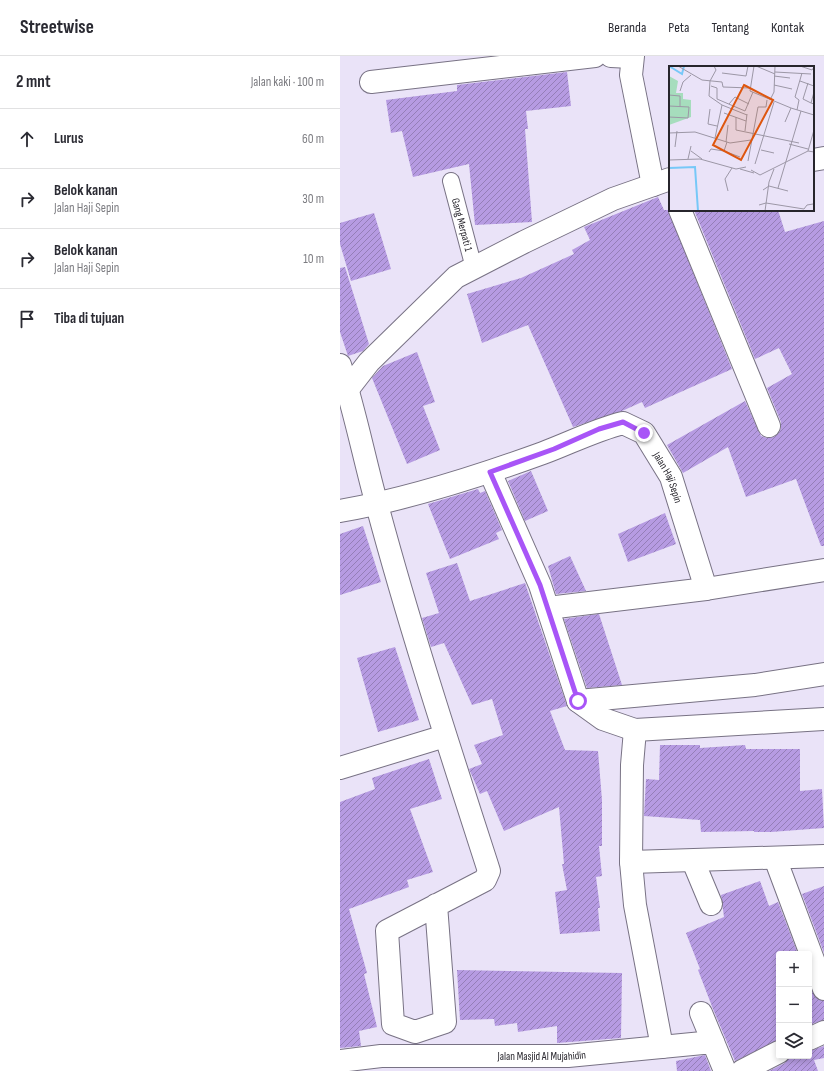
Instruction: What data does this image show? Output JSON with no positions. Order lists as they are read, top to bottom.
{
  "streets": {
    "street": ["Jalan Haji Sepin", "Jalan Masjid Al Mujahidin"],
    "lane": ["Gang Merpati 1"]
  },
  "page": {
    "header": "Streetwise",
    "nav": [
      "Beranda",
      "Peta",
      "Tentang",
      "Kontak"
    ],
    "heading": ["2 mnt", "Jalan kaki · 100 m"],
    "list": [
      ["Lurus", "60 m"],
      ["Belok kanan", "Jalan Haji Sepin", "30 m"],
      ["Belok kanan", "Jalan Haji Sepin", "10 m"],
      "Tiba di tujuan"
    ],
    "map_buttons": ["+", "−"]
  }
}
